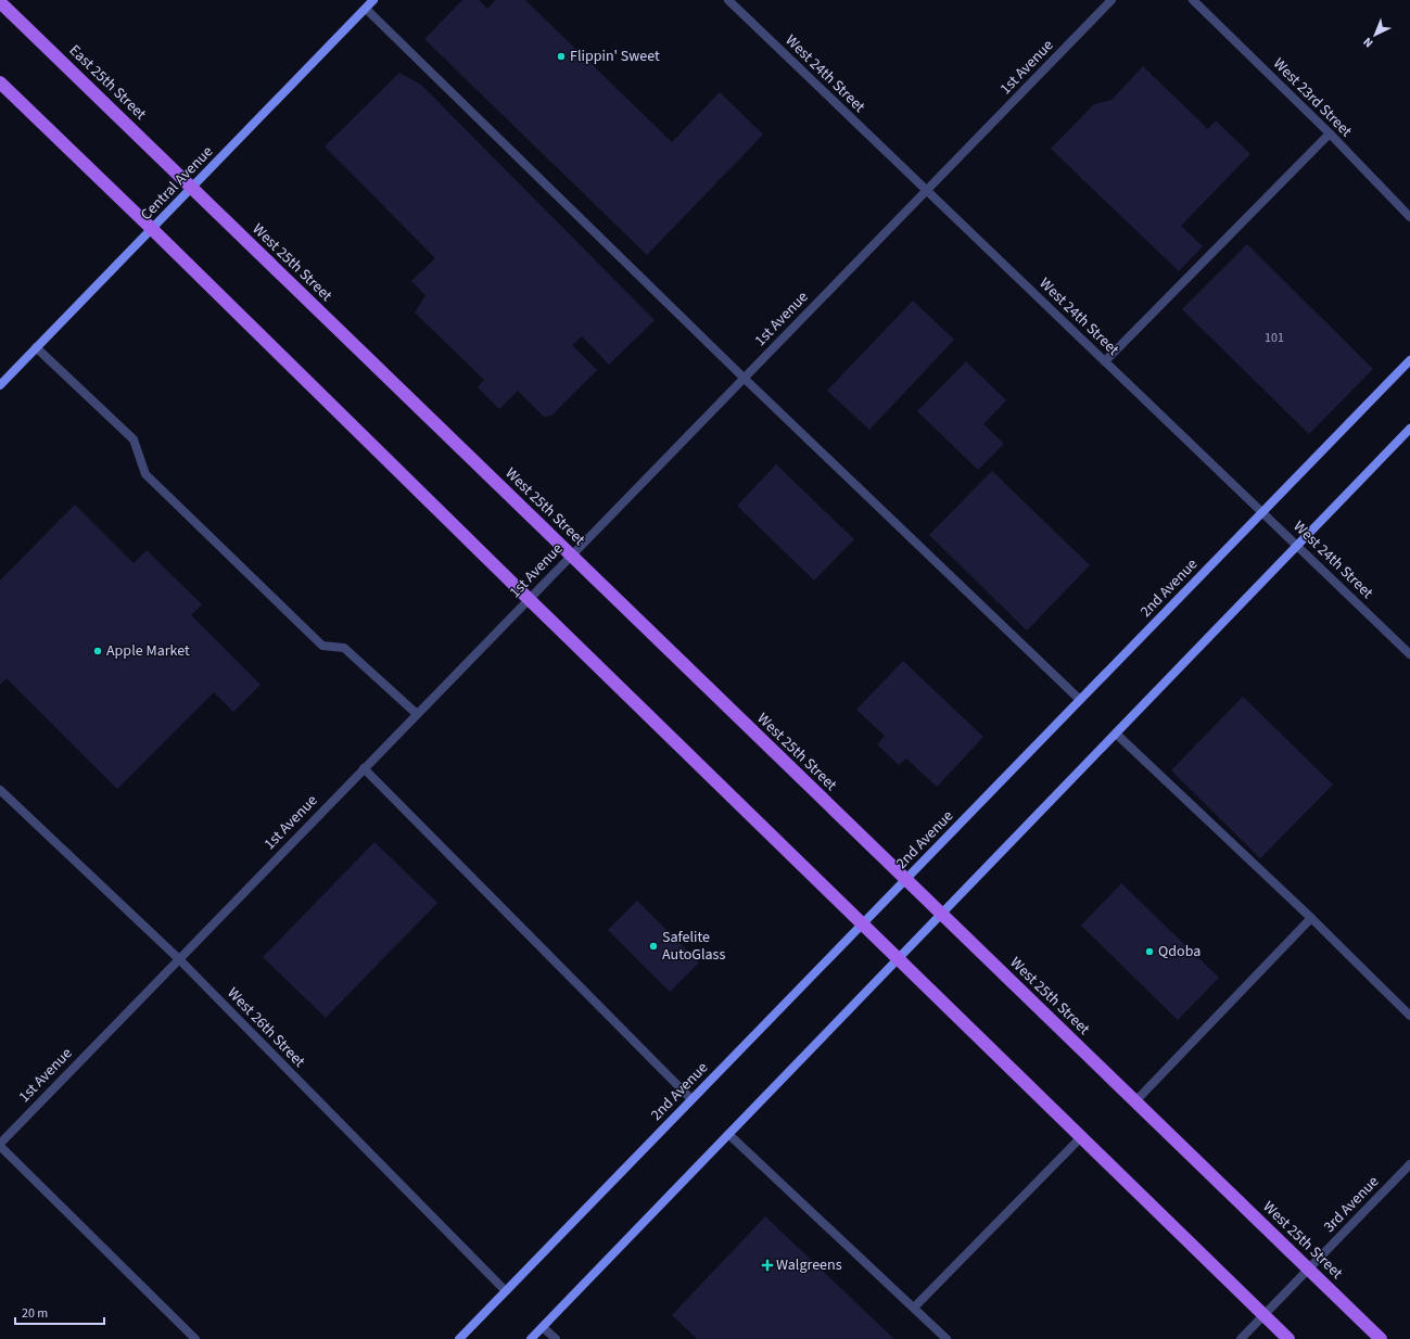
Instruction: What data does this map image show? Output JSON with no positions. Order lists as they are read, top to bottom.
{
  "streets": {
    "main road": [
      "East 25th Street",
      "Central Avenue",
      "West 25th Street",
      "2nd Avenue"
    ],
    "street": [
      "1st Avenue",
      "West 24th Street",
      "West 23rd Street",
      "West 26th Street",
      "3rd Avenue"
    ]
  },
  "crossings": [
    ["1st Avenue", "West 24th Street"],
    ["1st Avenue", "West 25th Street"],
    ["1st Avenue", "West 26th Street"],
    ["West 24th Street", "2nd Avenue"],
    ["East 25th Street", "Central Avenue"],
    ["East 25th Street", "West 25th Street"],
    ["Central Avenue", "West 25th Street"],
    ["West 25th Street", "2nd Avenue"],
    ["West 25th Street", "3rd Avenue"],
    ["2nd Avenue", "West 26th Street"]
  ],
  "places": {
    "other": [
      "Flippin' Sweet",
      "Apple Market",
      "Safelite AutoGlass",
      "Qdoba"
    ],
    "health": ["Walgreens"]
  },
  "house_numbers": ["101"],
  "scale_bar": "20 m",
  "north": "bottom left"
}
